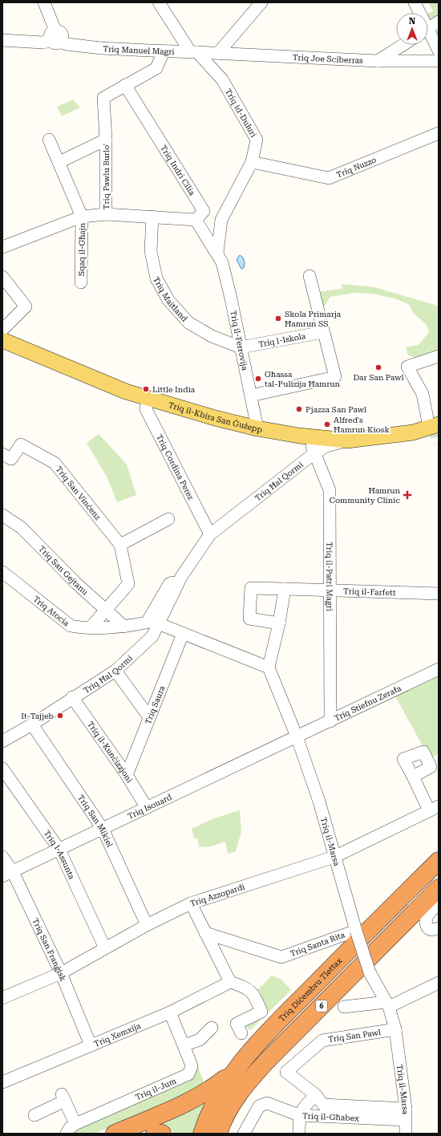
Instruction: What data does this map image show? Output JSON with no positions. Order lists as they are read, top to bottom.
{
  "streets": {
    "highway": ["Triq Diċembru Tlettax", "6"],
    "main road": ["Triq il-Kbira San Ġużepp"],
    "street": [
      "Triq Manuel Magri",
      "Triq Joe Sciberras",
      "Triq id-Duluri",
      "Triq Nuzzo",
      "Triq Indrì Cilia",
      "Triq Pawlu Burlo'",
      "Sqaq il-Għajn",
      "Triq Maitland",
      "Triq l-Iskola",
      "Triq il-Ferrovija",
      "Triq Cordina Perez",
      "Triq Ħal Qormi",
      "Triq San Vinċenz",
      "Triq San Gejtanu",
      "Triq il-Patri Magri",
      "Triq il-Farfett",
      "Triq Atocia",
      "Triq Stiefnu Zerafa",
      "Triq Saura",
      "Triq il-Kunċizzjoni",
      "Triq Isouard",
      "Triq San Mikiel",
      "Triq il-Marsa",
      "Triq l-Assunta",
      "Triq Azzopardi",
      "Triq Santa Rita",
      "Triq San Franġisk",
      "Triq Xemxija",
      "Triq San Pawl",
      "Triq il-Jum",
      "Triq il-Għabex"
    ]
  },
  "crossings": [
    ["Triq Manuel Magri", "Triq Joe Sciberras"],
    ["Triq Manuel Magri", "Triq id-Duluri"],
    ["Triq id-Duluri", "Triq Nuzzo"],
    ["Triq id-Duluri", "Triq Indrì Cilia"],
    ["Triq id-Duluri", "Triq il-Ferrovija"],
    ["Triq Indrì Cilia", "Triq Pawlu Burlo'"],
    ["Triq Indrì Cilia", "Triq il-Ferrovija"],
    ["Triq Maitland", "Triq l-Iskola"],
    ["Triq Maitland", "Triq il-Ferrovija"],
    ["Triq l-Iskola", "Triq il-Ferrovija"],
    ["Triq il-Ferrovija", "Triq il-Kbira San Ġużepp"],
    ["Triq il-Kbira San Ġużepp", "Triq Cordina Perez"],
    ["Triq il-Kbira San Ġużepp", "Triq Ħal Qormi"],
    ["Triq il-Kbira San Ġużepp", "Triq il-Patri Magri"],
    ["Triq Cordina Perez", "Triq Ħal Qormi"],
    ["Triq Ħal Qormi", "Triq il-Patri Magri"],
    ["Triq Ħal Qormi", "Triq Atocia"],
    ["Triq Ħal Qormi", "Triq il-Kunċizzjoni"],
    ["Triq Ħal Qormi", "Triq San Mikiel"],
    ["Triq San Vinċenz", "Triq San Gejtanu"],
    ["Triq San Vinċenz", "Triq Atocia"],
    ["Triq San Gejtanu", "Triq Atocia"],
    ["Triq il-Patri Magri", "Triq il-Farfett"],
    ["Triq il-Patri Magri", "Triq Stiefnu Zerafa"],
    ["Triq Stiefnu Zerafa", "Triq Isouard"],
    ["Triq Stiefnu Zerafa", "Triq il-Marsa"],
    ["Triq Saura", "Triq il-Kunċizzjoni"],
    ["Triq il-Kunċizzjoni", "Triq Isouard"],
    ["Triq Isouard", "Triq San Mikiel"],
    ["Triq Isouard", "Triq il-Marsa"],
    ["Triq Isouard", "Triq l-Assunta"],
    ["Triq Isouard", "Triq San Franġisk"],
    ["Triq San Mikiel", "Triq Azzopardi"],
    ["Triq il-Marsa", "Triq Azzopardi"],
    ["Triq il-Marsa", "Triq Santa Rita"],
    ["Triq il-Marsa", "Triq San Pawl"],
    ["Triq il-Marsa", "Triq il-Għabex"],
    ["Triq l-Assunta", "Triq Azzopardi"],
    ["Triq Azzopardi", "Triq San Franġisk"],
    ["Triq San Franġisk", "Triq Xemxija"],
    ["Triq Xemxija", "Triq il-Jum"],
    ["Triq San Pawl", "Triq il-Għabex"]
  ],
  "places": {
    "other": [
      "Skola Primarja Ħamrun SS",
      "Dar San Pawl",
      "Għassa tal-Pulizija Ħamrun",
      "Little India",
      "Pjazza San Pawl",
      "Alfred's Ħamrun Kiosk",
      "It-Tajjeb"
    ],
    "health": ["Ħamrun Community Clinic"]
  },
  "north": "top"
}
